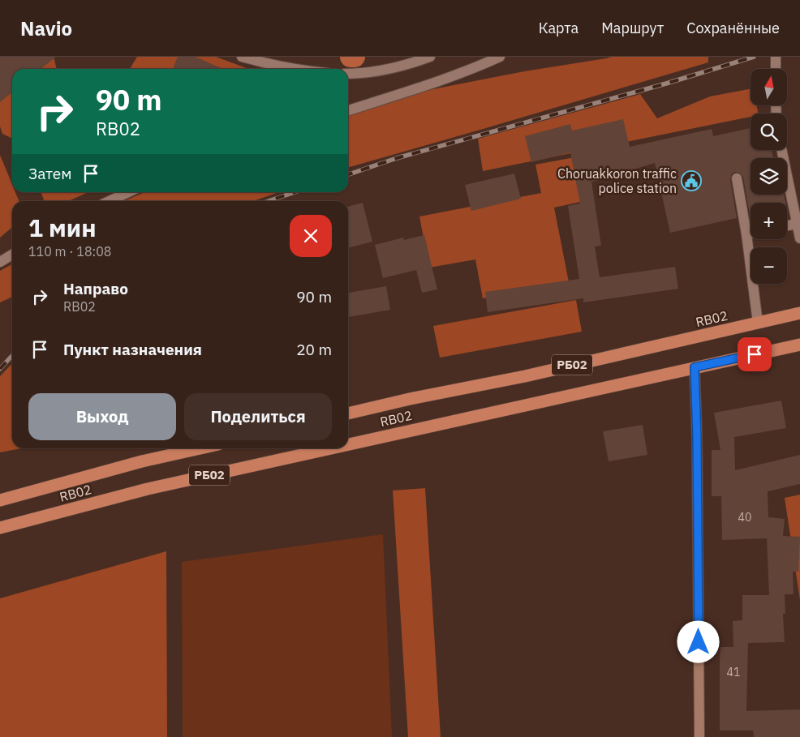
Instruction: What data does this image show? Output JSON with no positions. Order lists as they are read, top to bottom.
{
  "streets": {
    "highway": ["RB02", "РБ02"]
  },
  "places": {
    "public building": ["Choruakkoron traffic police station"]
  },
  "house_numbers": ["40", "41"],
  "north": "top",
  "page": {
    "header": "Navio",
    "nav": ["Карта", "Маршрут", "Сохранённые"],
    "map_buttons": ["+", "−"],
    "turn": ["90 m", "RB02"],
    "then": "Затем",
    "heading": ["1 мин", "110 m · 18:08"],
    "list": [
      {
        "name": "Направо",
        "note": "RB02",
        "value": "90 m"
      },
      {
        "name": "Пункт назначения",
        "value": "20 m"
      }
    ],
    "buttons": ["Выход", "Поделиться"]
  }
}
